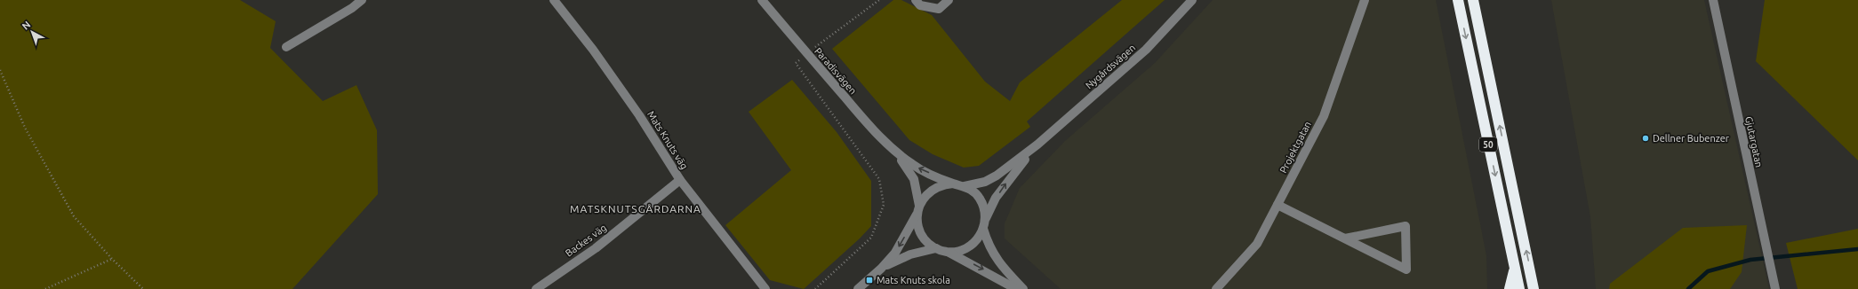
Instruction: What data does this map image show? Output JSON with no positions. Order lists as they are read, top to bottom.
{
  "streets": {
    "highway": ["50"],
    "street": [
      "Nygårdsvägen",
      "Paradisvägen",
      "Mats Knuts väg",
      "Gjutargatan",
      "Projektgatan",
      "Backes väg"
    ]
  },
  "crossings": [
    ["Nygårdsvägen", "Paradisvägen"],
    ["Mats Knuts väg", "Backes väg"]
  ],
  "districts": ["MATSKNUTSGÅRDARNA"],
  "places": {
    "other": ["Dellner Bubenzer"],
    "transit": ["Mats Knuts skola"]
  },
  "north": "top left"
}
